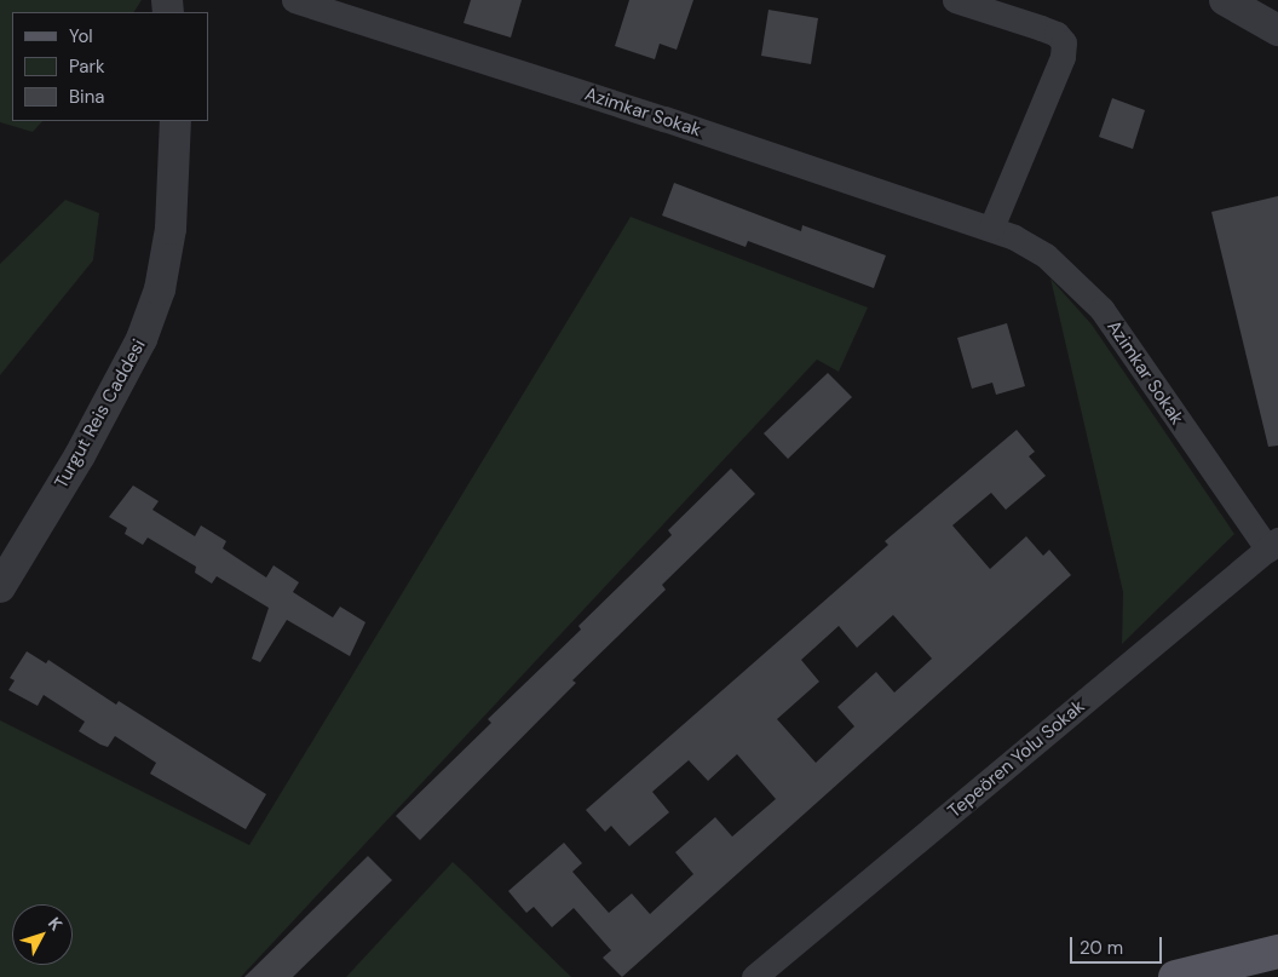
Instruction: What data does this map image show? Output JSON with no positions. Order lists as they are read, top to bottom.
{
  "streets": {
    "street": ["Azimkar Sokak", "Turgut Reis Caddesi", "Tepeören Yolu Sokak"]
  },
  "crossings": [
    ["Azimkar Sokak", "Tepeören Yolu Sokak"]
  ],
  "legend": ["Yol", "Park", "Bina"],
  "scale_bar": "20 m",
  "north": "top right"
}
